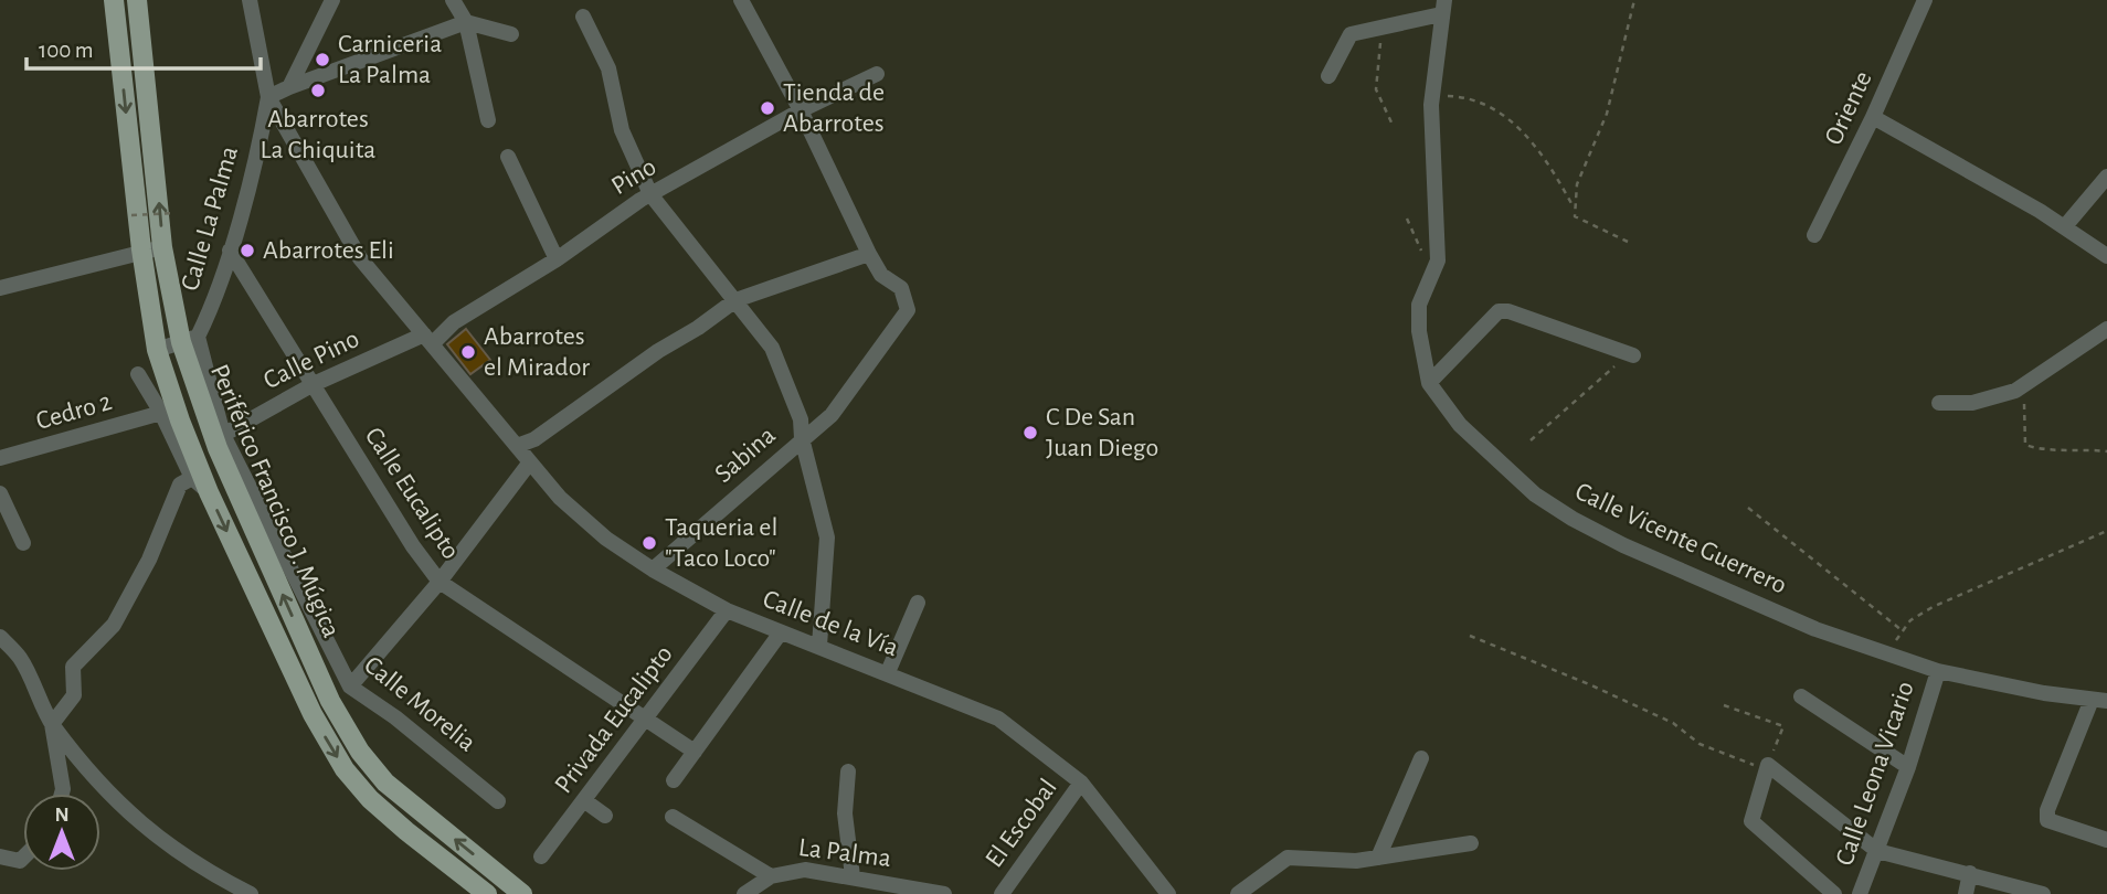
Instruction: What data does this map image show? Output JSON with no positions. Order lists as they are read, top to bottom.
{
  "streets": {
    "main road": ["Periférico Francisco J. Múgica"],
    "street": [
      "Oriente",
      "Pino",
      "Calle La Palma",
      "Calle Pino",
      "Cedro 2",
      "Sabina",
      "Calle Eucalipto",
      "Calle Vicente Guerrero",
      "Calle de la Vía",
      "Calle Morelia",
      "Privada Eucalipto",
      "Calle Leona Vicario",
      "El Escobal",
      "La Palma"
    ]
  },
  "crossings": [
    ["Pino", "Calle Pino"],
    ["Pino", "Calle de la Vía"],
    ["Calle La Palma", "Calle Eucalipto"],
    ["Calle La Palma", "Periférico Francisco J. Múgica"],
    ["Calle La Palma", "Calle de la Vía"],
    ["Calle La Palma", "Calle Morelia"],
    ["Calle Pino", "Calle Eucalipto"],
    ["Calle Pino", "Calle de la Vía"],
    ["Calle Pino", "Calle Morelia"],
    ["Sabina", "Calle de la Vía"],
    ["Calle Eucalipto", "Privada Eucalipto"],
    ["Periférico Francisco J. Múgica", "Calle Morelia"],
    ["Calle Vicente Guerrero", "Calle Leona Vicario"],
    ["Calle de la Vía", "Privada Eucalipto"],
    ["Calle de la Vía", "El Escobal"]
  ],
  "places": [
    "Carniceria La Palma",
    "Abarrotes La Chiquita",
    "Tienda de Abarrotes",
    "Abarrotes Eli",
    "Abarrotes el Mirador",
    "C De San Juan Diego",
    "Taqueria el \"Taco Loco\""
  ],
  "scale_bar": "100 m",
  "north": "top"
}
